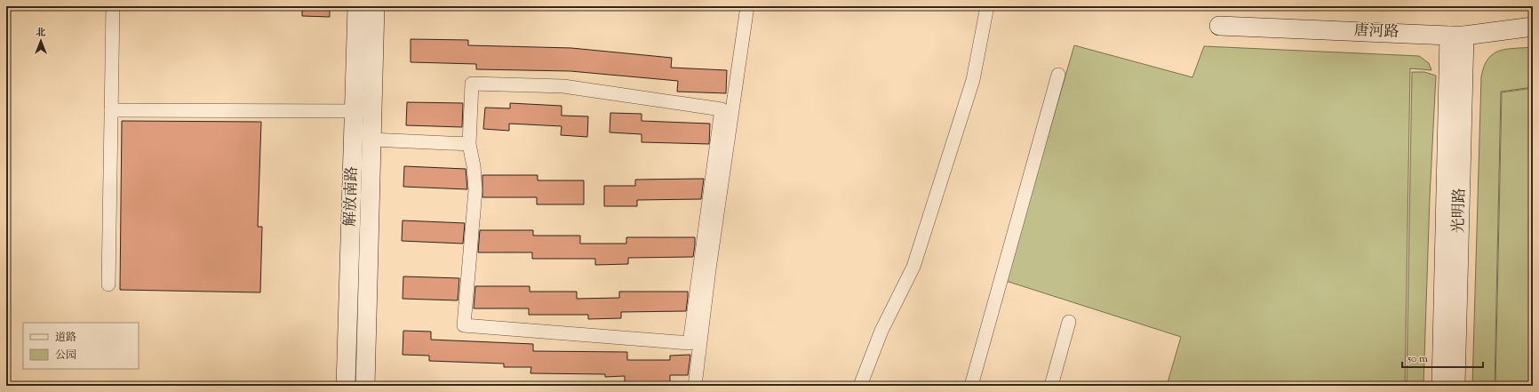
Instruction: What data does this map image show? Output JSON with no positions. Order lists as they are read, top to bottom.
{
  "streets": {
    "street": ["唐河路", "解放南路", "光明路"]
  },
  "crossings": [
    ["唐河路", "光明路"]
  ],
  "legend": ["道路", "公园"],
  "scale_bar": "50 m",
  "north": "top"
}
